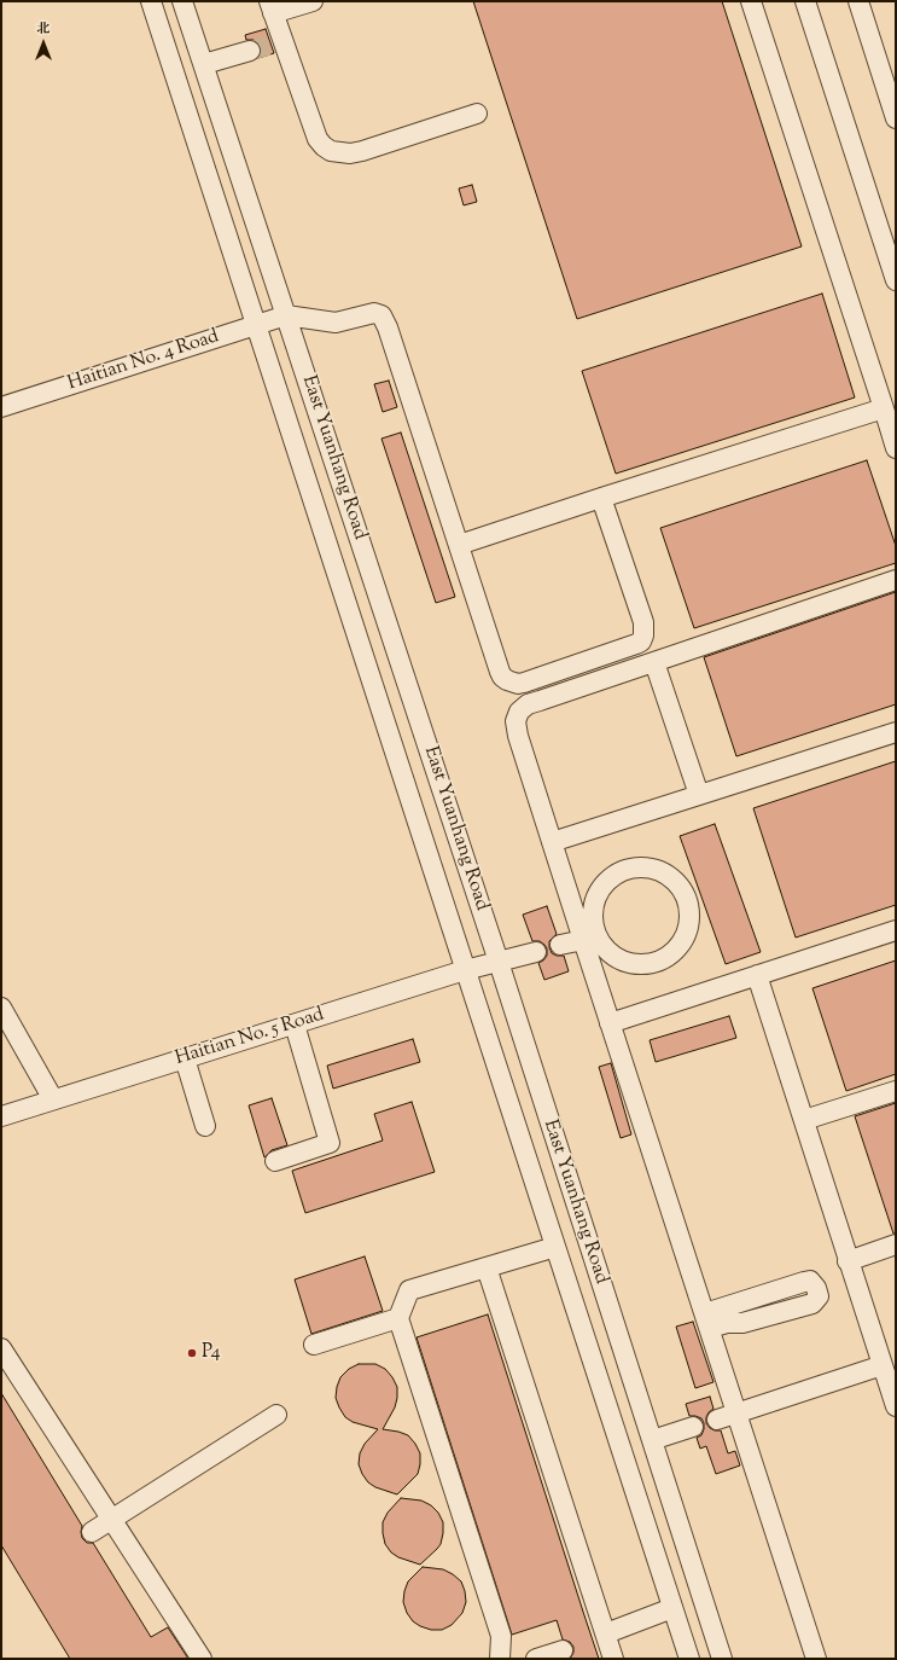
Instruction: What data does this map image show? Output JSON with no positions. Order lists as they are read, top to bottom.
{
  "streets": {
    "street": ["Haitian No. 4 Road", "East Yuanhang Road", "Haitian No. 5 Road"]
  },
  "crossings": [
    ["Haitian No. 4 Road", "East Yuanhang Road"],
    ["East Yuanhang Road", "Haitian No. 5 Road"]
  ],
  "places": ["P4"],
  "north": "top"
}
